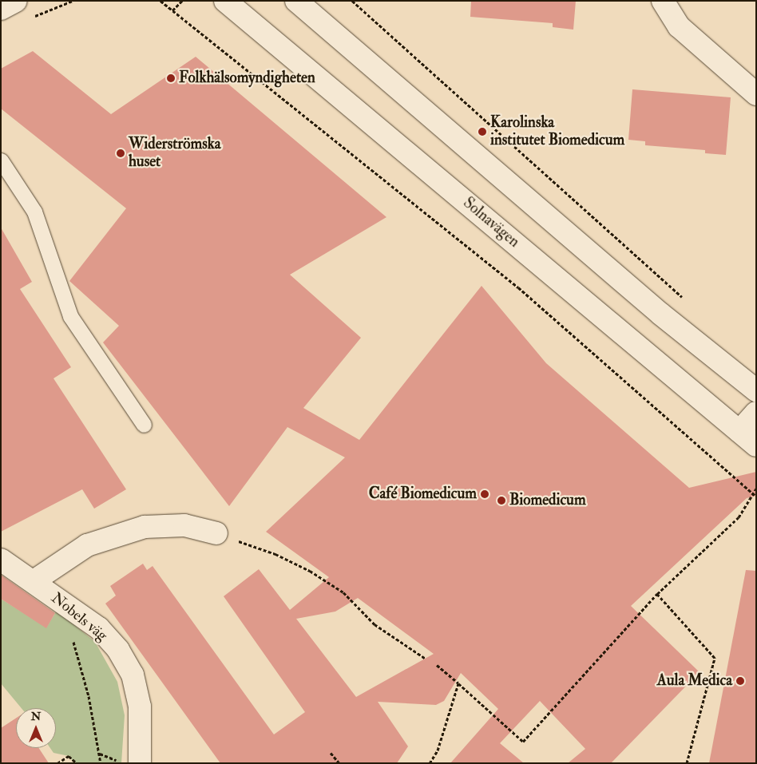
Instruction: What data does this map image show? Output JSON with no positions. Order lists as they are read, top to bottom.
{
  "streets": {
    "main road": ["Solnavägen", "Nobels väg"]
  },
  "places": [
    "Folkhälsomyndigheten",
    "Karolinska institutet Biomedicum",
    "Widerströmska huset",
    "Café Biomedicum",
    "Biomedicum",
    "Aula Medica"
  ],
  "north": "top"
}
